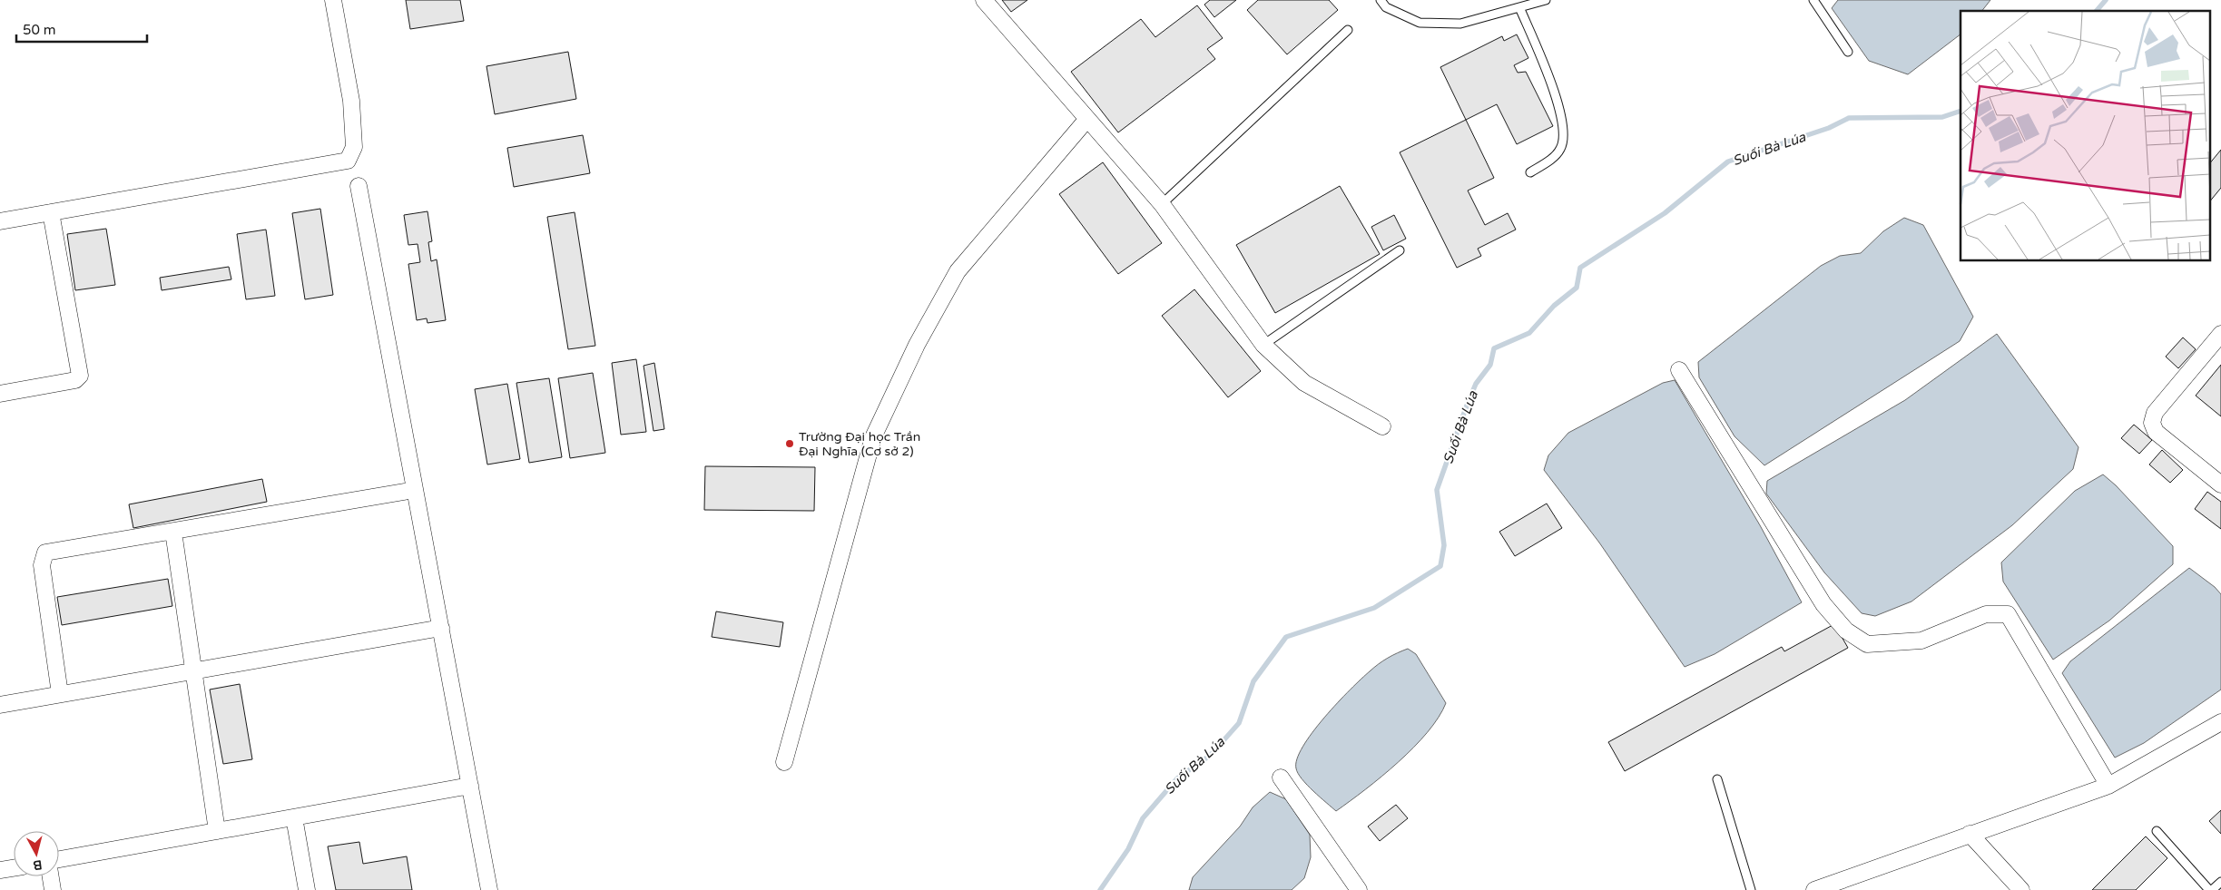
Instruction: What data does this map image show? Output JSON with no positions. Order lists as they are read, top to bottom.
{
  "water": ["Suối Bà Lúa"],
  "places": ["Trường Đại học Trần Đại Nghĩa (Cơ sở 2)"],
  "scale_bar": "50 m",
  "north": "bottom"
}
